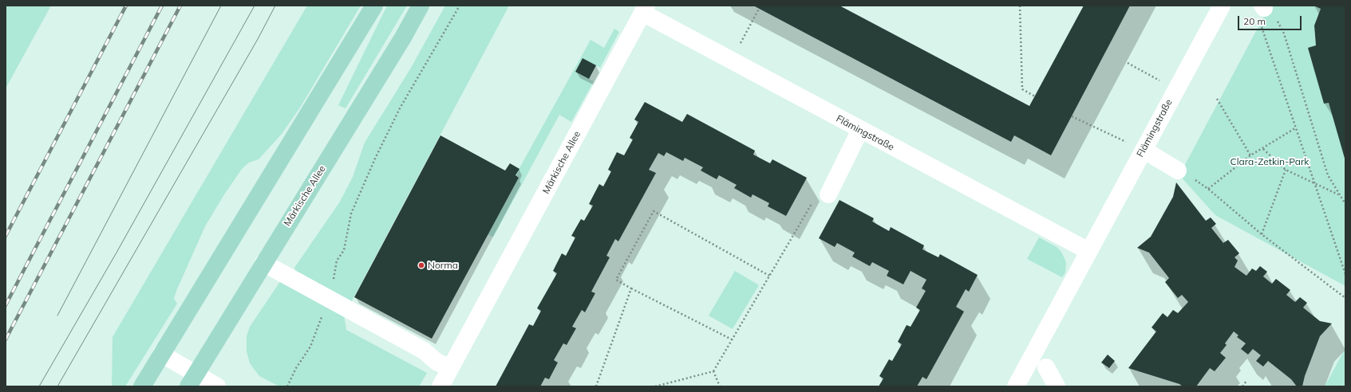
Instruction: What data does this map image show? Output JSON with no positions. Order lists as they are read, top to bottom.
{
  "streets": {
    "main road": ["Märkische Allee"],
    "street": ["Flämingstraße"]
  },
  "crossings": [
    ["Flämingstraße", "Märkische Allee"]
  ],
  "parks": ["Clara-Zetkin-Park"],
  "places": ["Norma"],
  "scale_bar": "20 m"
}
